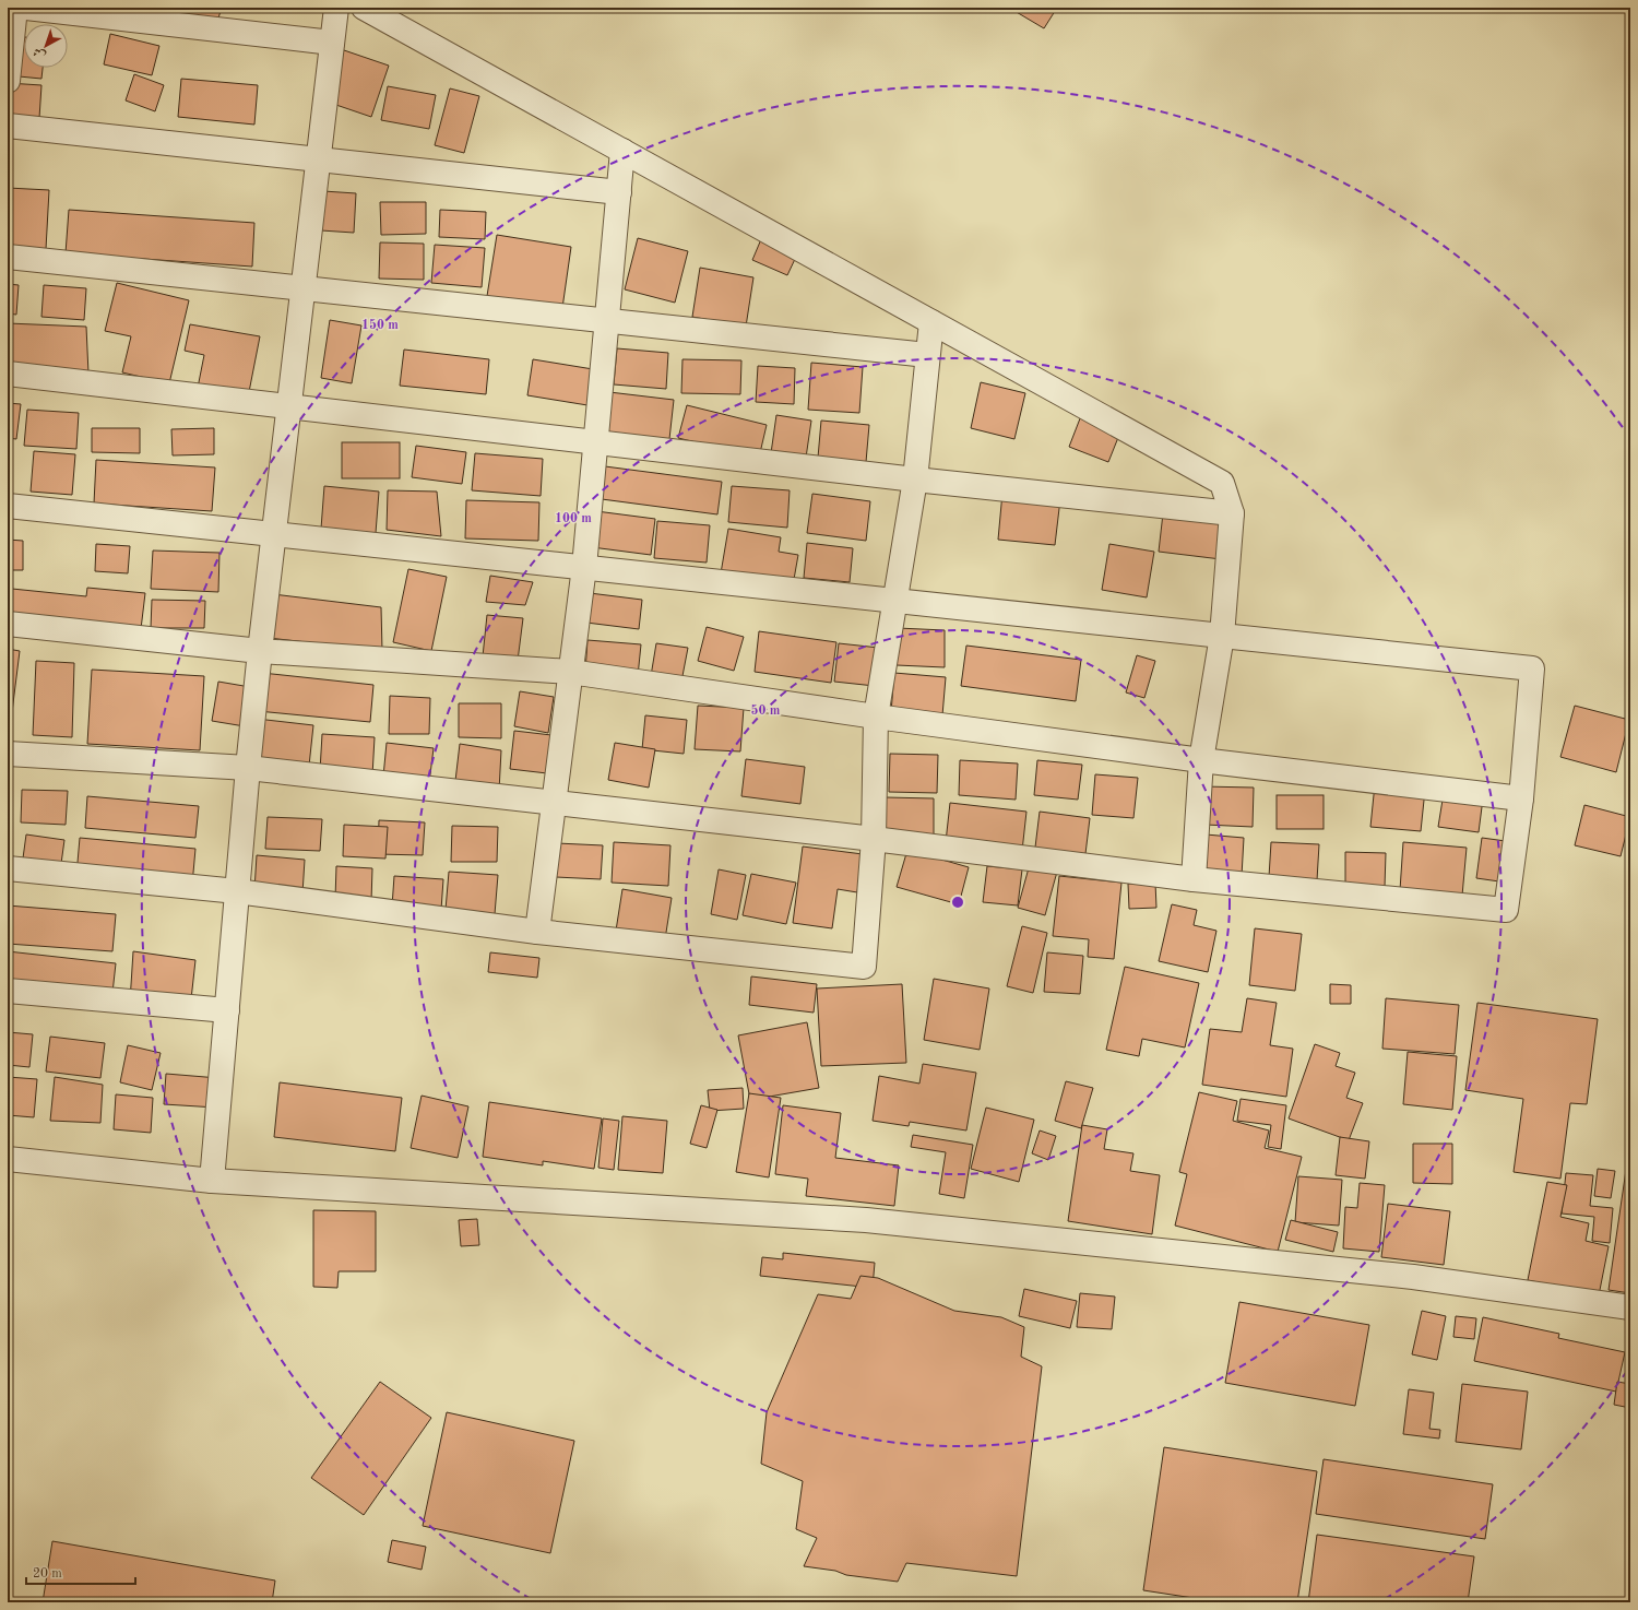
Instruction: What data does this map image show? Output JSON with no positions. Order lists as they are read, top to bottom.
{
  "scale_bar": "20 m",
  "north": "bottom left",
  "rings": ["150 m", "100 m", "50 m"]
}
